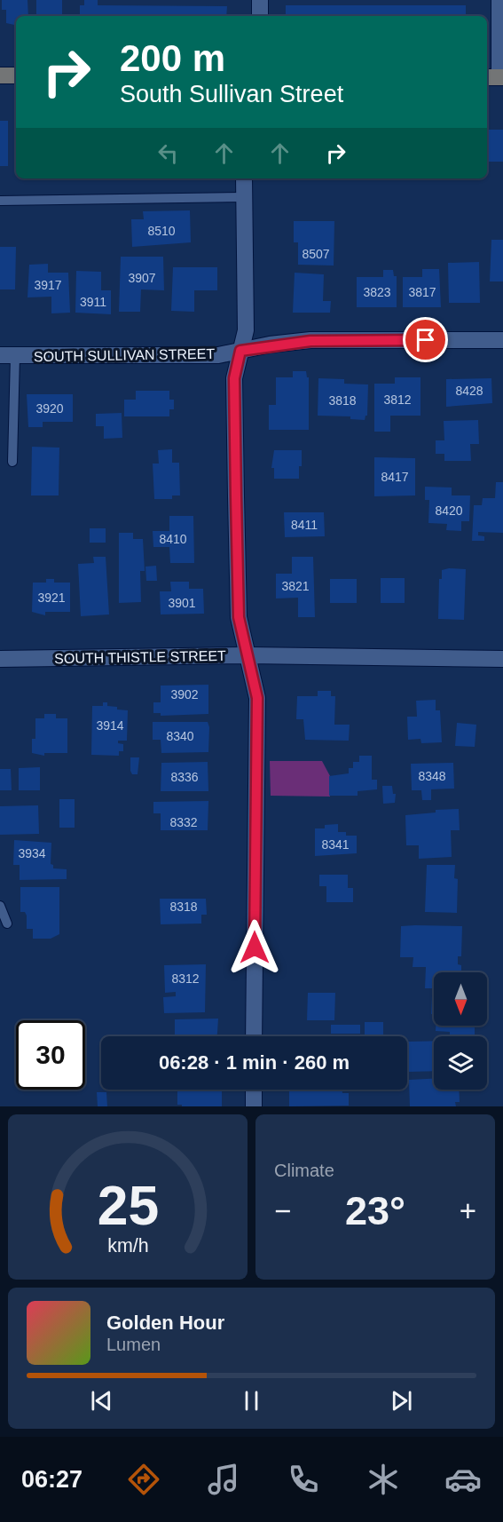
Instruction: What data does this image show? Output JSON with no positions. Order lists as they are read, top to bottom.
{
  "streets": {
    "street": ["SOUTH SULLIVAN STREET", "SOUTH THISTLE STREET"]
  },
  "house_numbers": [
    "8510",
    "8507",
    "3907",
    "3917",
    "3823",
    "3817",
    "3911",
    "8428",
    "3812",
    "3818",
    "3920",
    "8417",
    "8420",
    "8411",
    "8410",
    "3821",
    "3921",
    "3901",
    "3902",
    "3914",
    "8340",
    "8348",
    "8336",
    "8332",
    "8341",
    "3934",
    "8318",
    "8312"
  ],
  "north": "bottom",
  "page": {
    "turn": ["200 m", "South Sullivan Street"],
    "limit": "30",
    "trip": "06:28 · 1 min · 260 m",
    "tile": "Climate",
    "heat": ["−", "23°", "+"],
    "song": ["Golden Hour", "Lumen"],
    "tabs": "06:27",
    "gauge": ["25", "km/h"]
  }
}
